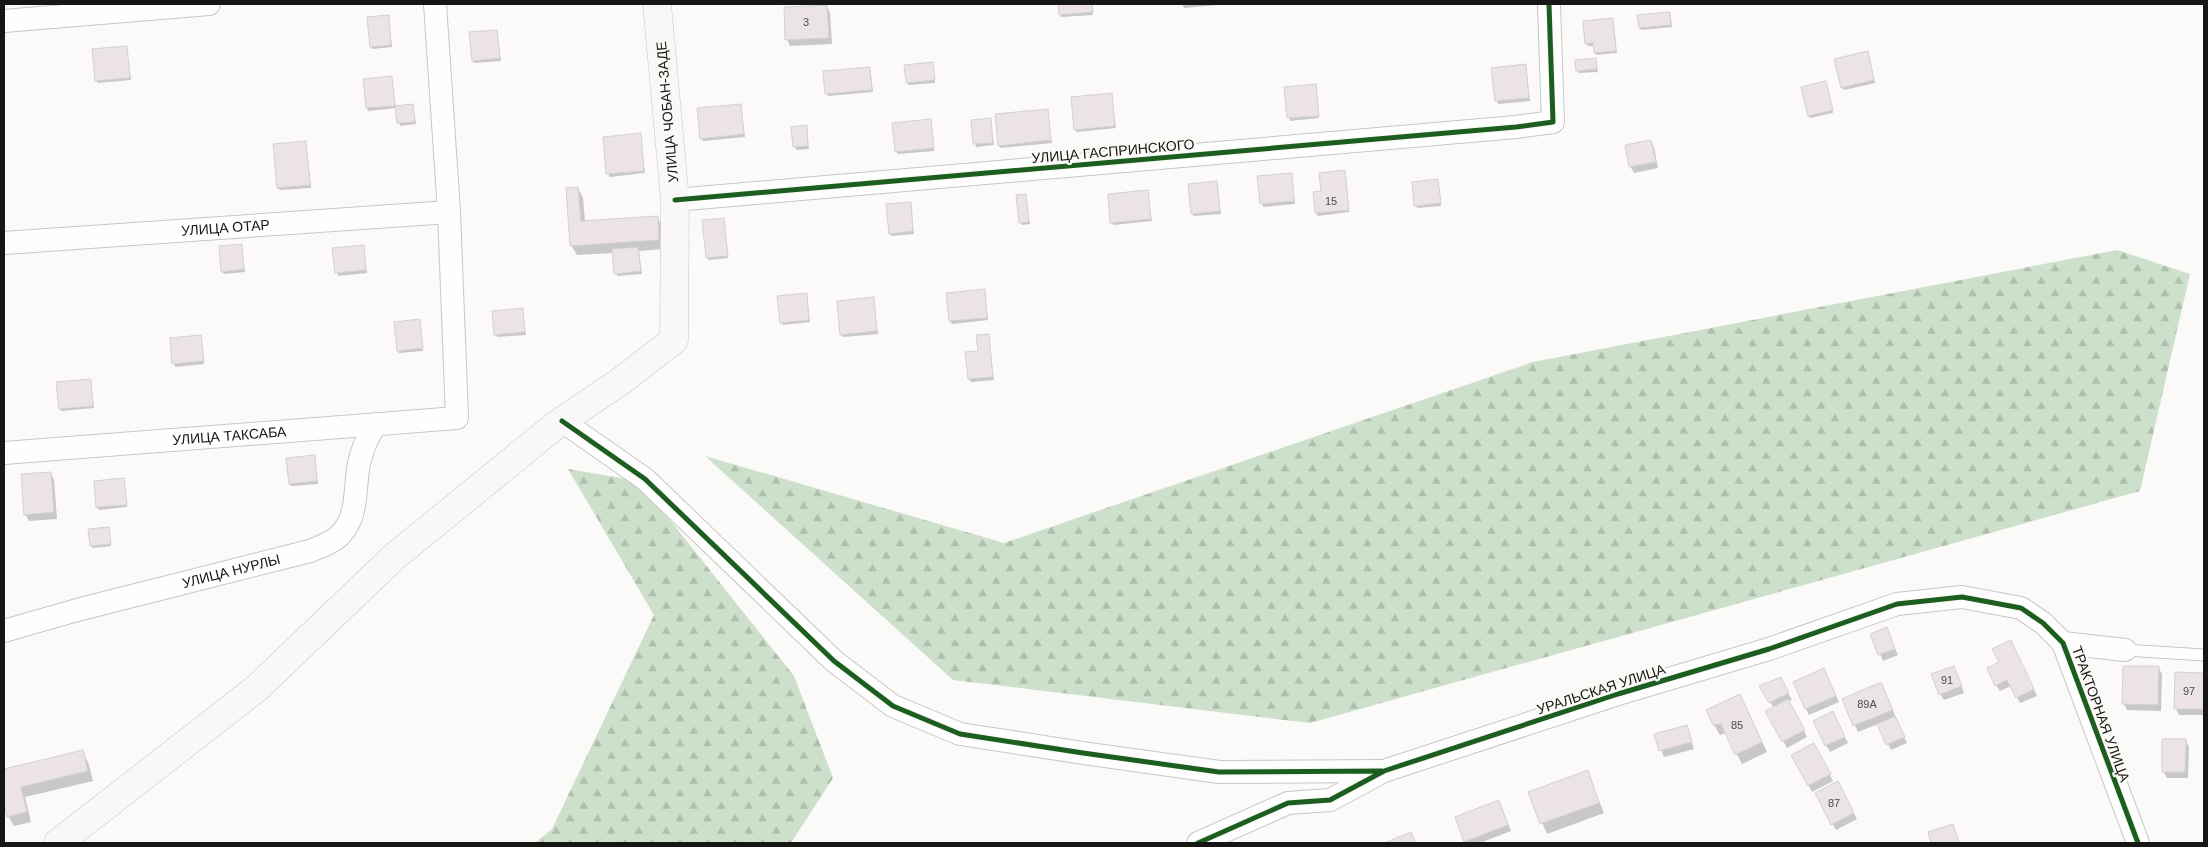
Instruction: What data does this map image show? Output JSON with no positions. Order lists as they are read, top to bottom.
{
  "streets": {
    "main road": ["УЛИЦА ЧОБАН-ЗАДЕ"],
    "street": [
      "УЛИЦА ГАСПРИНСКОГО",
      "УЛИЦА ОТАР",
      "УЛИЦА ТАКСАБА",
      "УЛИЦА НУРЛЫ",
      "УРАЛЬСКАЯ УЛИЦА",
      "ТРАКТОРНАЯ УЛИЦА"
    ]
  },
  "crossings": [
    ["УЛИЦА ЧОБАН-ЗАДЕ", "УЛИЦА ГАСПРИНСКОГО"],
    ["УЛИЦА ОТАР", "УЛИЦА ТАКСАБА"],
    ["УЛИЦА ТАКСАБА", "УЛИЦА НУРЛЫ"],
    ["УРАЛЬСКАЯ УЛИЦА", "ТРАКТОРНАЯ УЛИЦА"]
  ],
  "house_numbers": [
    "3",
    "15",
    "91",
    "97",
    "89А",
    "85",
    "87"
  ]
}
